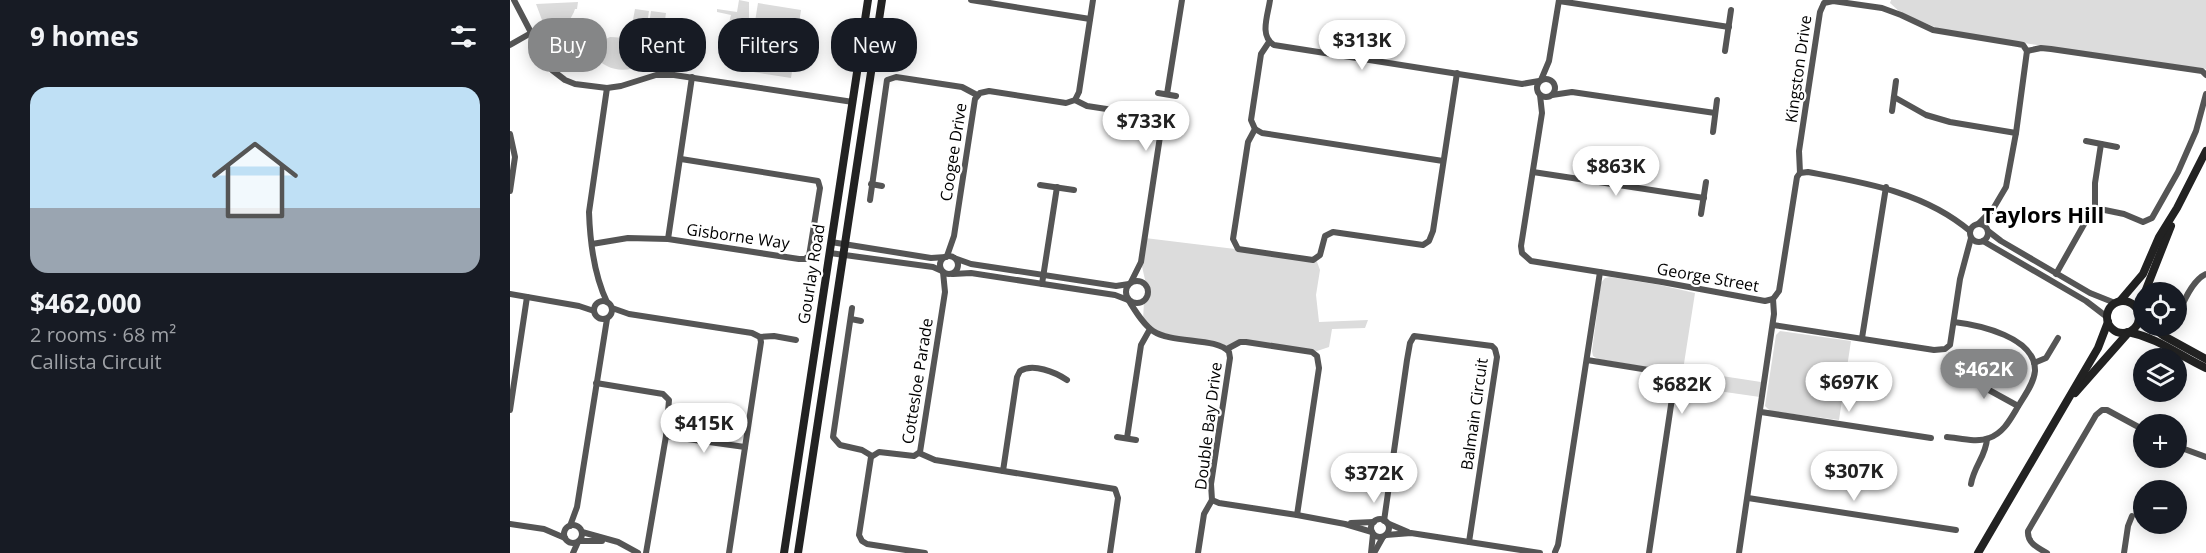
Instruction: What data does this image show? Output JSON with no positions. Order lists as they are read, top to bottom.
{
  "streets": {
    "main road": ["Gourlay Road"],
    "street": [
      "Kingston Drive",
      "Coogee Drive",
      "Gisborne Way",
      "George Street",
      "Cottesloe Parade",
      "Balmain Circuit",
      "Double Bay Drive"
    ]
  },
  "crossings": [
    ["Kingston Drive", "George Street"],
    ["Coogee Drive", "Cottesloe Parade"],
    ["Balmain Circuit", "Double Bay Drive"]
  ],
  "districts": ["Taylors Hill"],
  "page": {
    "heading": "9 homes",
    "chip": [
      "Buy",
      "Rent",
      "Filters",
      "New"
    ],
    "price": [
      "$313K",
      "$733K",
      "$863K",
      "$462K",
      "$697K",
      "$682K",
      "$415K",
      "$307K",
      "$372K"
    ],
    "list": [
      {
        "name": "$462,000",
        "note": "2 rooms · 68 m² · Callista Circuit"
      }
    ],
    "map_buttons": ["+", "−"]
  }
}
